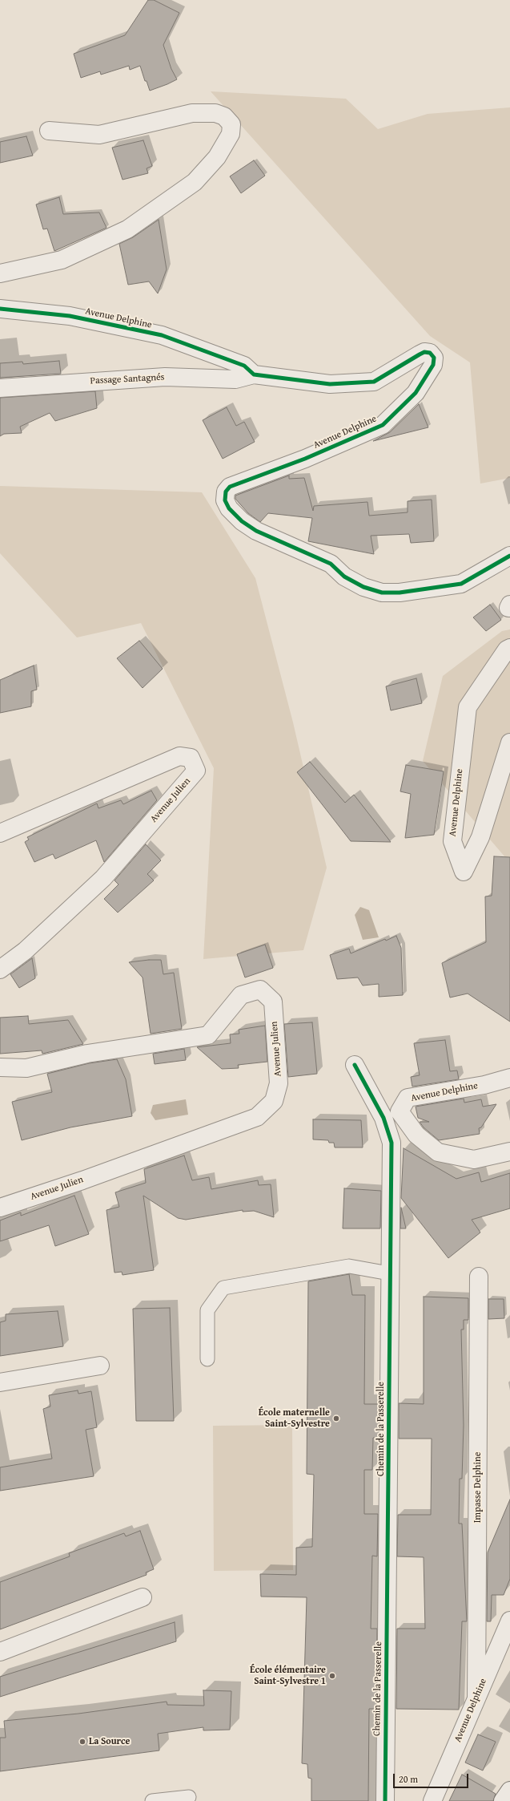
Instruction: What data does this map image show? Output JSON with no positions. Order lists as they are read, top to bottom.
{
  "streets": {
    "street": [
      "Avenue Delphine",
      "Passage Santagnés",
      "Avenue Julien",
      "Chemin de la Passerelle",
      "Impasse Delphine"
    ]
  },
  "crossings": [
    ["Avenue Delphine", "Passage Santagnés"],
    ["Avenue Delphine", "Impasse Delphine"]
  ],
  "places": ["École maternelle Saint-Sylvestre", "École élémentaire Saint-Sylvestre 1", "La Source"],
  "scale_bar": "20 m"
}
